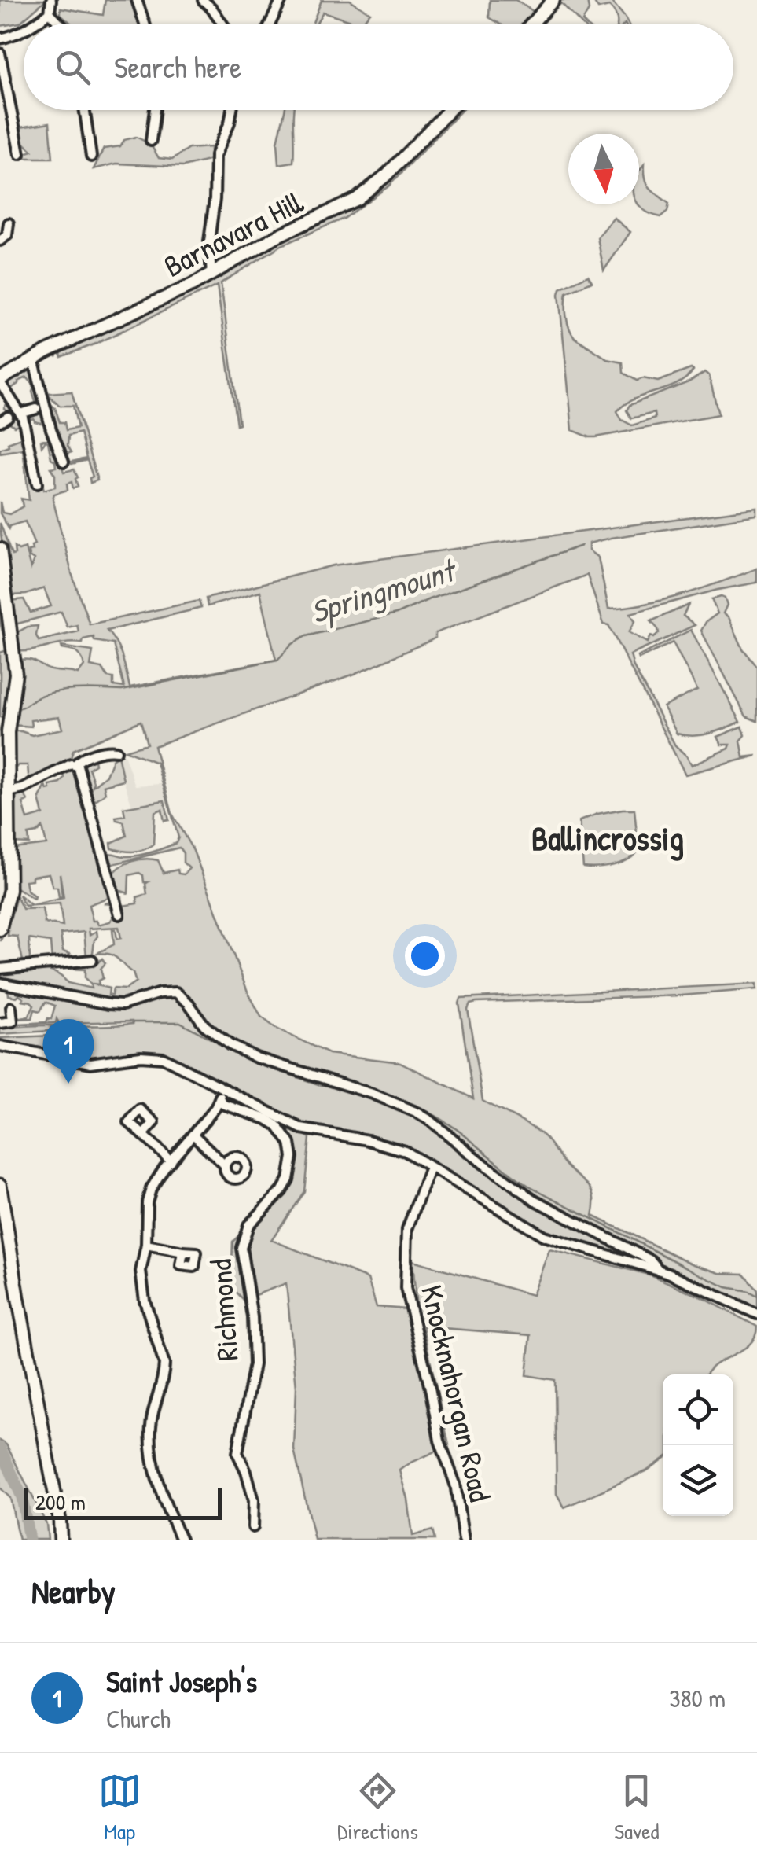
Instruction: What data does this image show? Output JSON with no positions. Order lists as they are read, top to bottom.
{
  "streets": {
    "main road": ["Barnavara Hill"],
    "street": ["Richmond", "Knocknahorgan Road"]
  },
  "districts": ["Ballincrossig"],
  "water": ["Springmount"],
  "scale_bar": "200 m",
  "north": "bottom",
  "page": {
    "search": "Search here",
    "pins": "1",
    "scale": "200 m",
    "heading": "Nearby",
    "list": [
      {
        "mark": "1",
        "name": "Saint Joseph's",
        "note": "Church",
        "value": "380 m"
      }
    ],
    "nav": ["Map", "Directions", "Saved"]
  }
}
